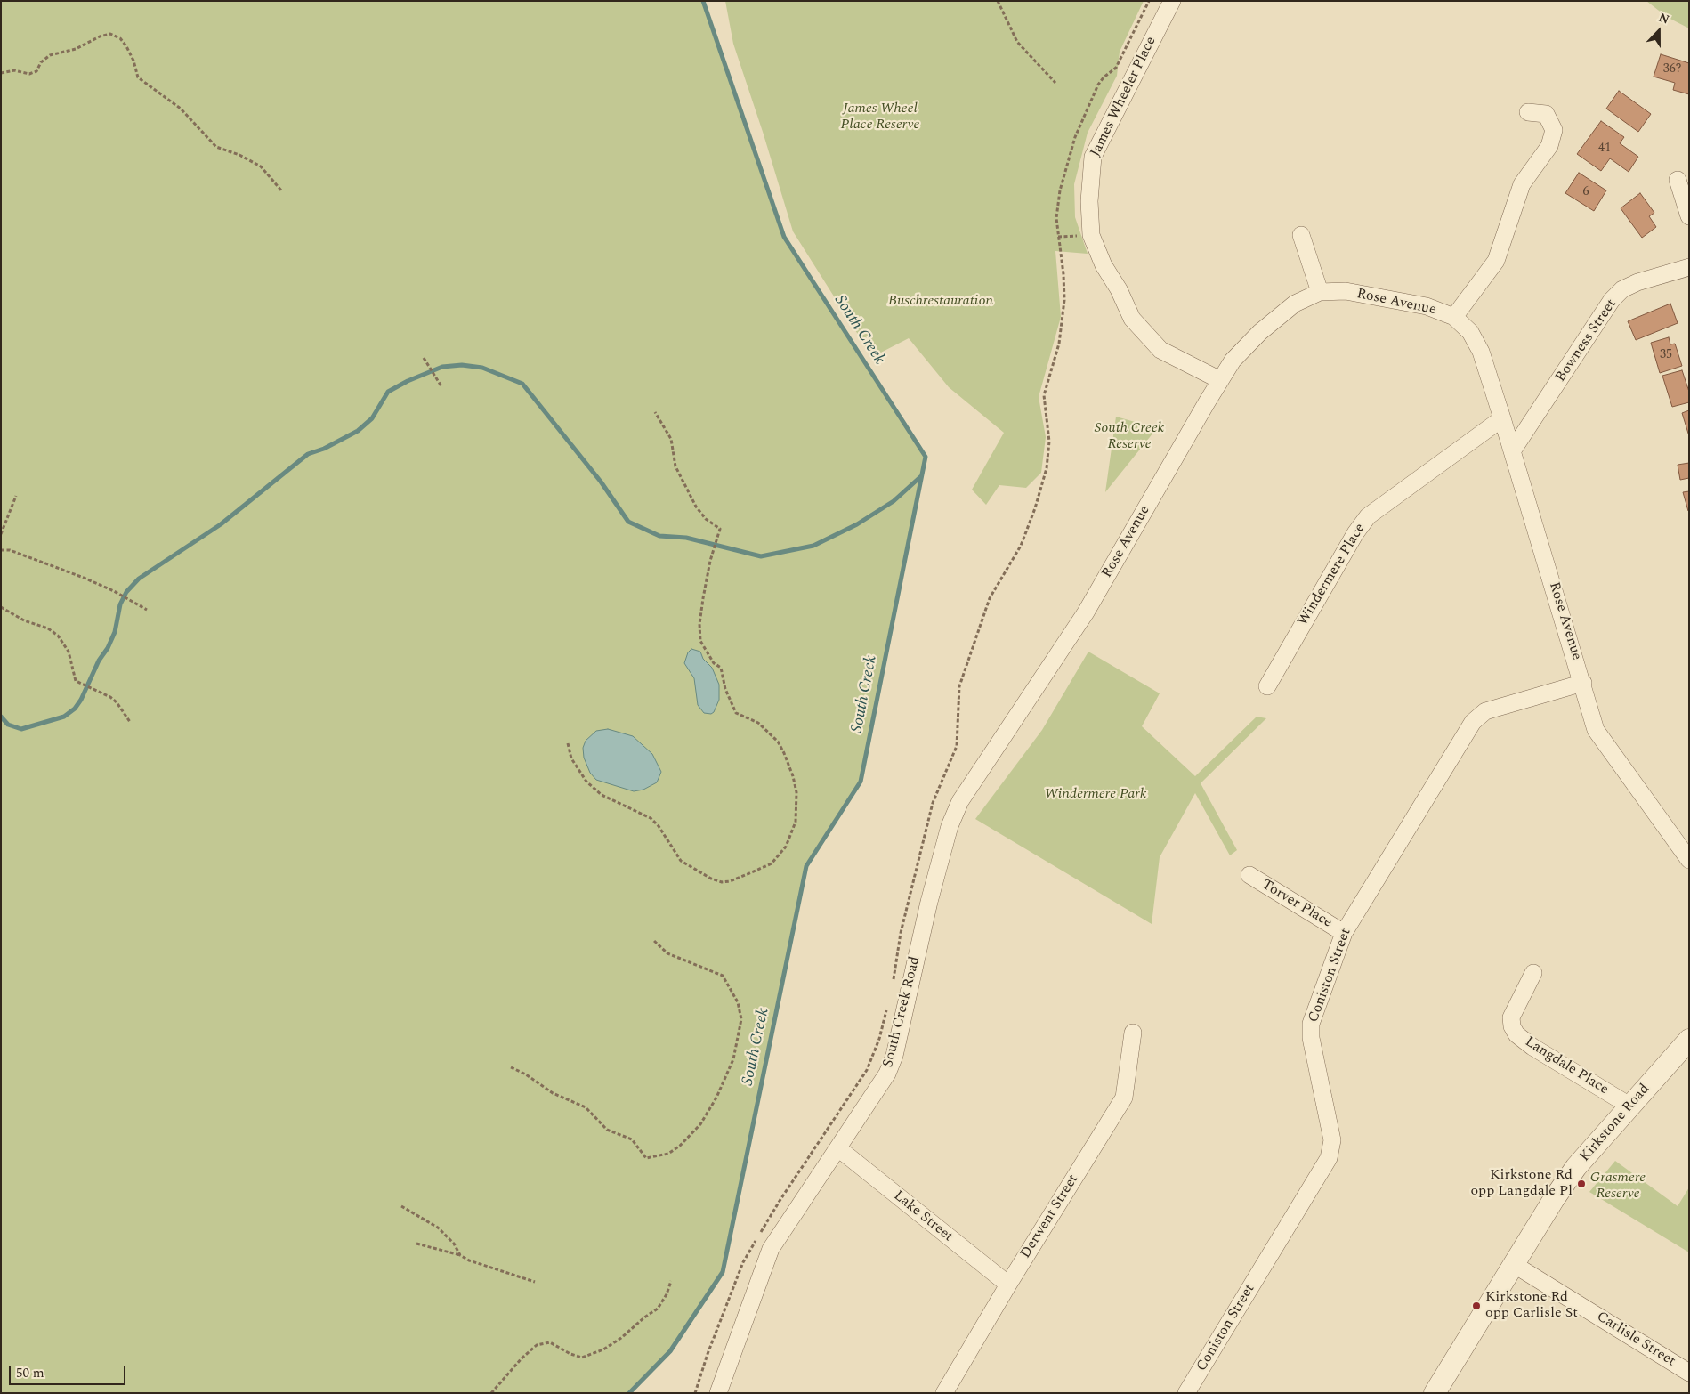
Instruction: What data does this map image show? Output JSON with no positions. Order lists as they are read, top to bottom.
{
  "streets": {
    "street": [
      "James Wheeler Place",
      "Rose Avenue",
      "Bowness Street",
      "Windermere Place",
      "Torver Place",
      "Coniston Street",
      "South Creek Road",
      "Langdale Place",
      "Kirkstone Road",
      "Lake Street",
      "Derwent Street",
      "Carlisle Street"
    ]
  },
  "crossings": [
    ["James Wheeler Place", "Rose Avenue"],
    ["Rose Avenue", "Bowness Street"],
    ["Rose Avenue", "Windermere Place"],
    ["Rose Avenue", "Coniston Street"],
    ["Rose Avenue", "South Creek Road"],
    ["Torver Place", "Coniston Street"],
    ["South Creek Road", "Lake Street"],
    ["Langdale Place", "Kirkstone Road"],
    ["Kirkstone Road", "Carlisle Street"],
    ["Lake Street", "Derwent Street"]
  ],
  "water": ["South Creek"],
  "parks": [
    "James Wheel Place Reserve",
    "Buschrestauration",
    "South Creek Reserve",
    "Windermere Park",
    "Grasmere Reserve"
  ],
  "places": ["Kirkstone Rd opp Langdale Pl", "Kirkstone Rd opp Carlisle St"],
  "house_numbers": [
    "36?",
    "41",
    "6",
    "35"
  ],
  "scale_bar": "50 m",
  "north": "top"
}
